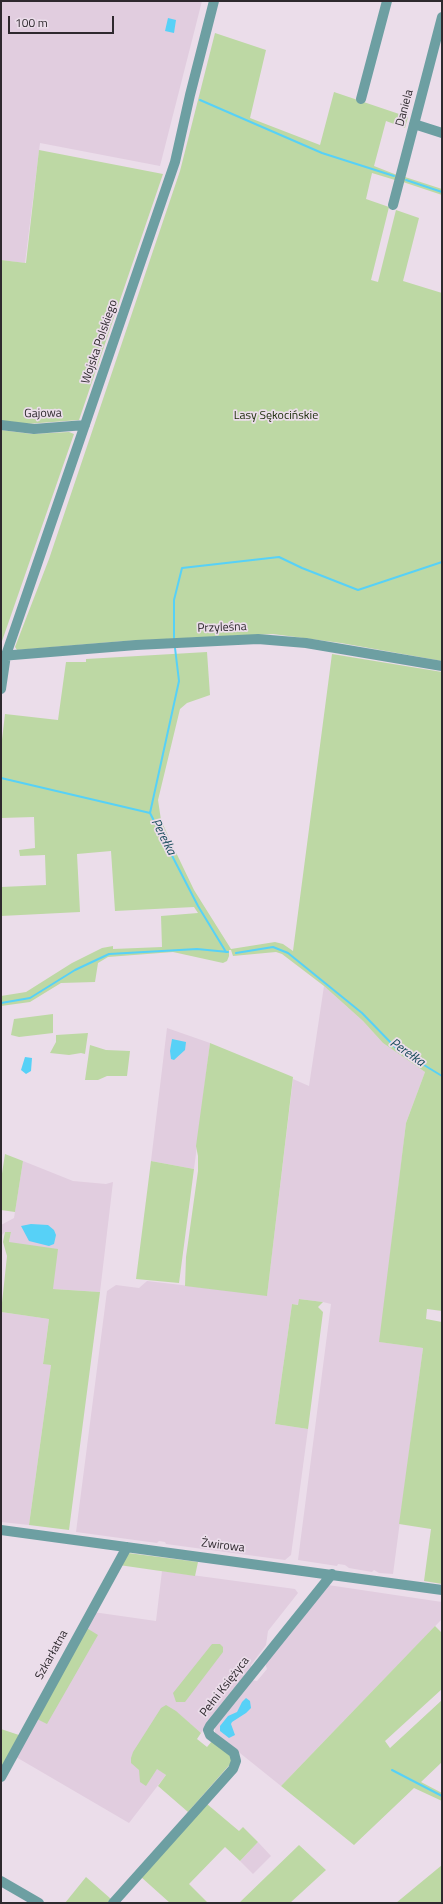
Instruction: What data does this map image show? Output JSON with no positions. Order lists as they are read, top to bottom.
{
  "streets": {
    "street": [
      "Daniela",
      "Wojska Polskiego",
      "Gajowa",
      "Przyleśna",
      "Żwirowa",
      "Szkarłatna",
      "Pełni Księżyca"
    ]
  },
  "crossings": [
    ["Wojska Polskiego", "Gajowa"],
    ["Wojska Polskiego", "Przyleśna"],
    ["Żwirowa", "Szkarłatna"],
    ["Żwirowa", "Pełni Księżyca"]
  ],
  "water": ["Perełka"],
  "parks": ["Lasy Sękocińskie"],
  "scale_bar": "100 m"
}
